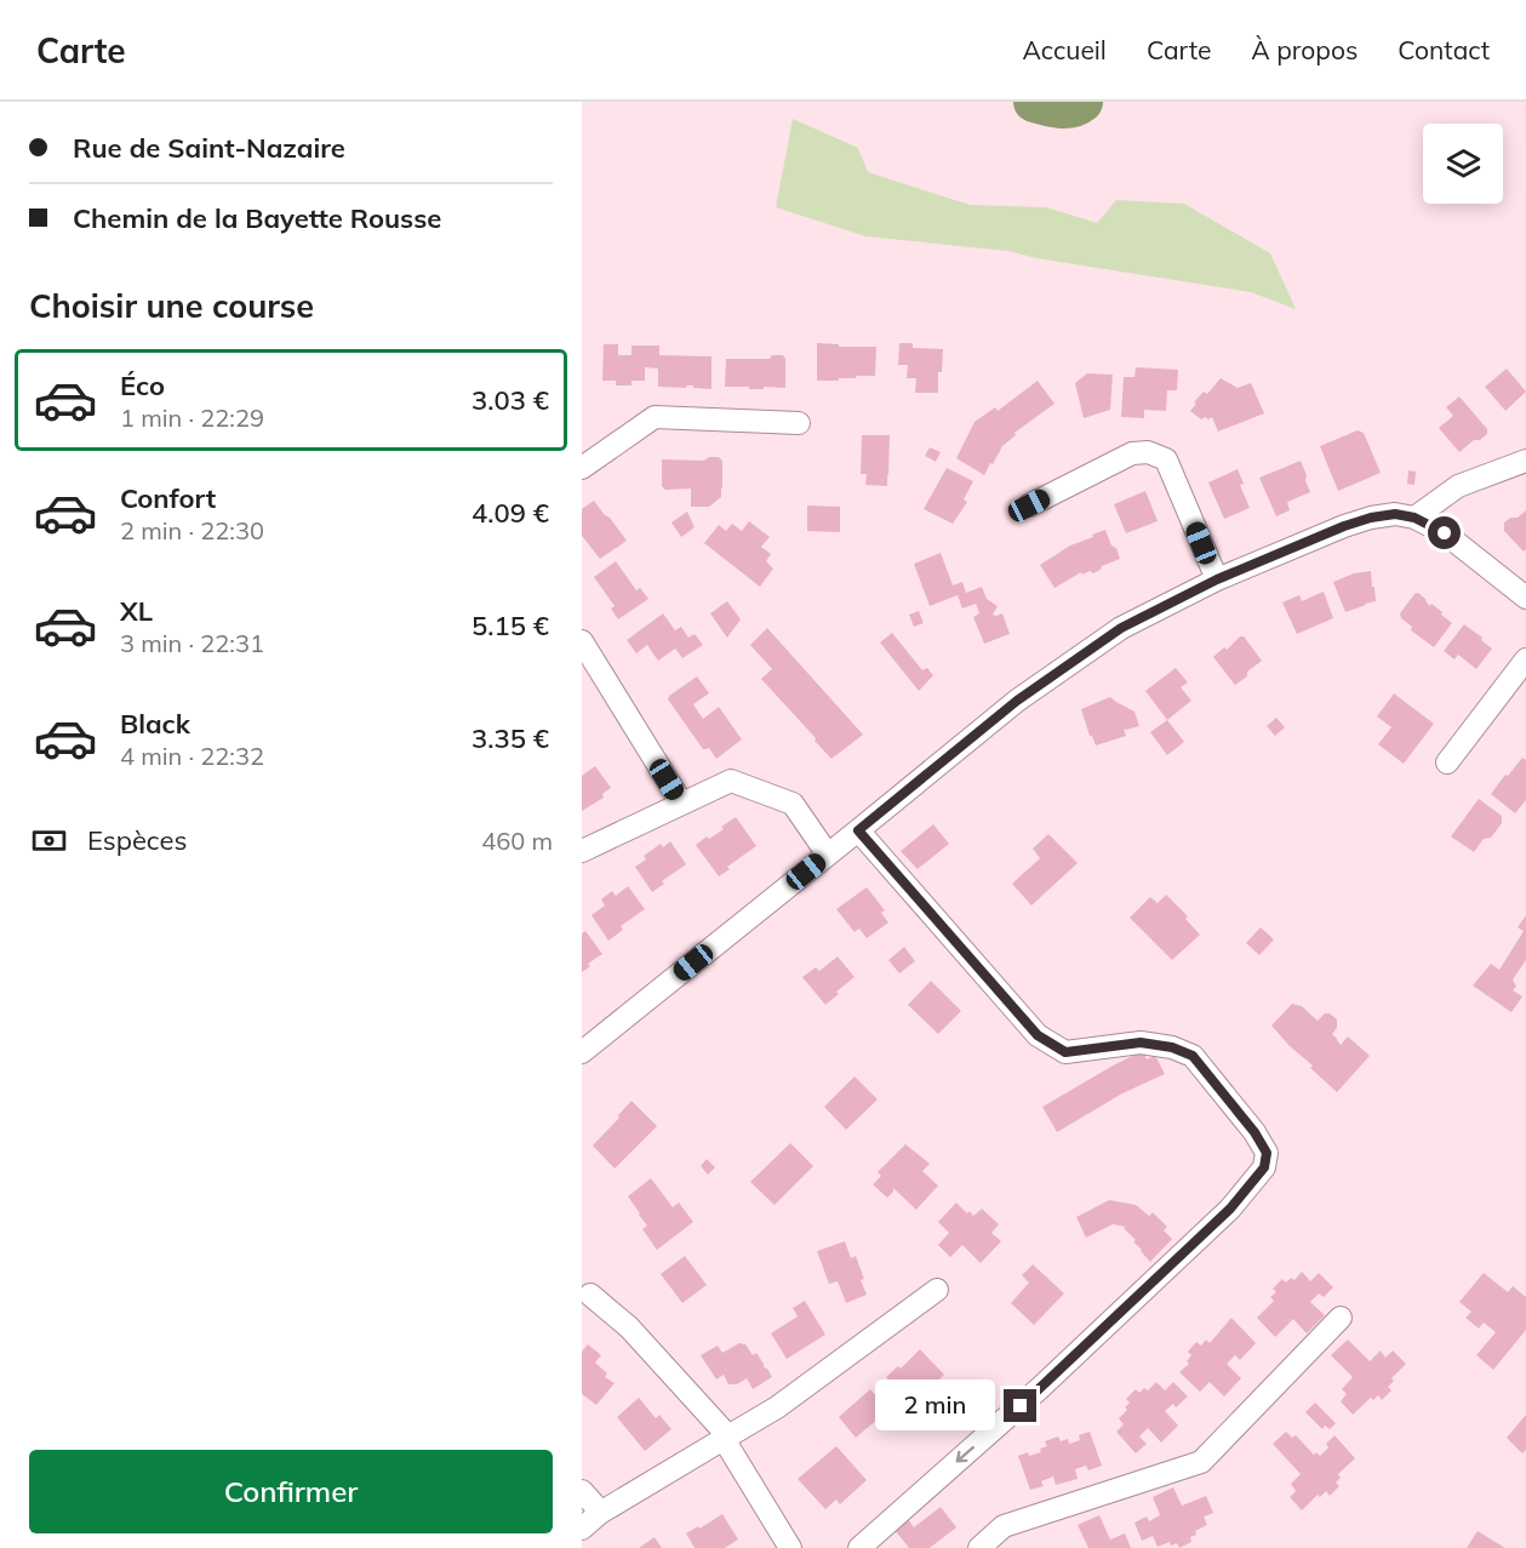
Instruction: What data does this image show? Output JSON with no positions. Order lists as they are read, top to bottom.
{
  "page": {
    "header": "Carte",
    "nav": [
      "Accueil",
      "Carte",
      "À propos",
      "Contact"
    ],
    "banner": ["Rue de Saint-Nazaire", "Chemin de la Bayette Rousse"],
    "heading": "Choisir une course",
    "list": [
      {
        "name": "Éco",
        "note": "1 min · 22:29",
        "value": "3.03 €"
      },
      {
        "name": "Confort",
        "note": "2 min · 22:30",
        "value": "4.09 €"
      },
      {
        "name": "XL",
        "note": "3 min · 22:31",
        "value": "5.15 €"
      },
      {
        "name": "Black",
        "note": "4 min · 22:32",
        "value": "3.35 €"
      }
    ],
    "pay": ["Espèces", "460 m"],
    "bubble": "2 min",
    "buttons": "Confirmer"
  }
}
